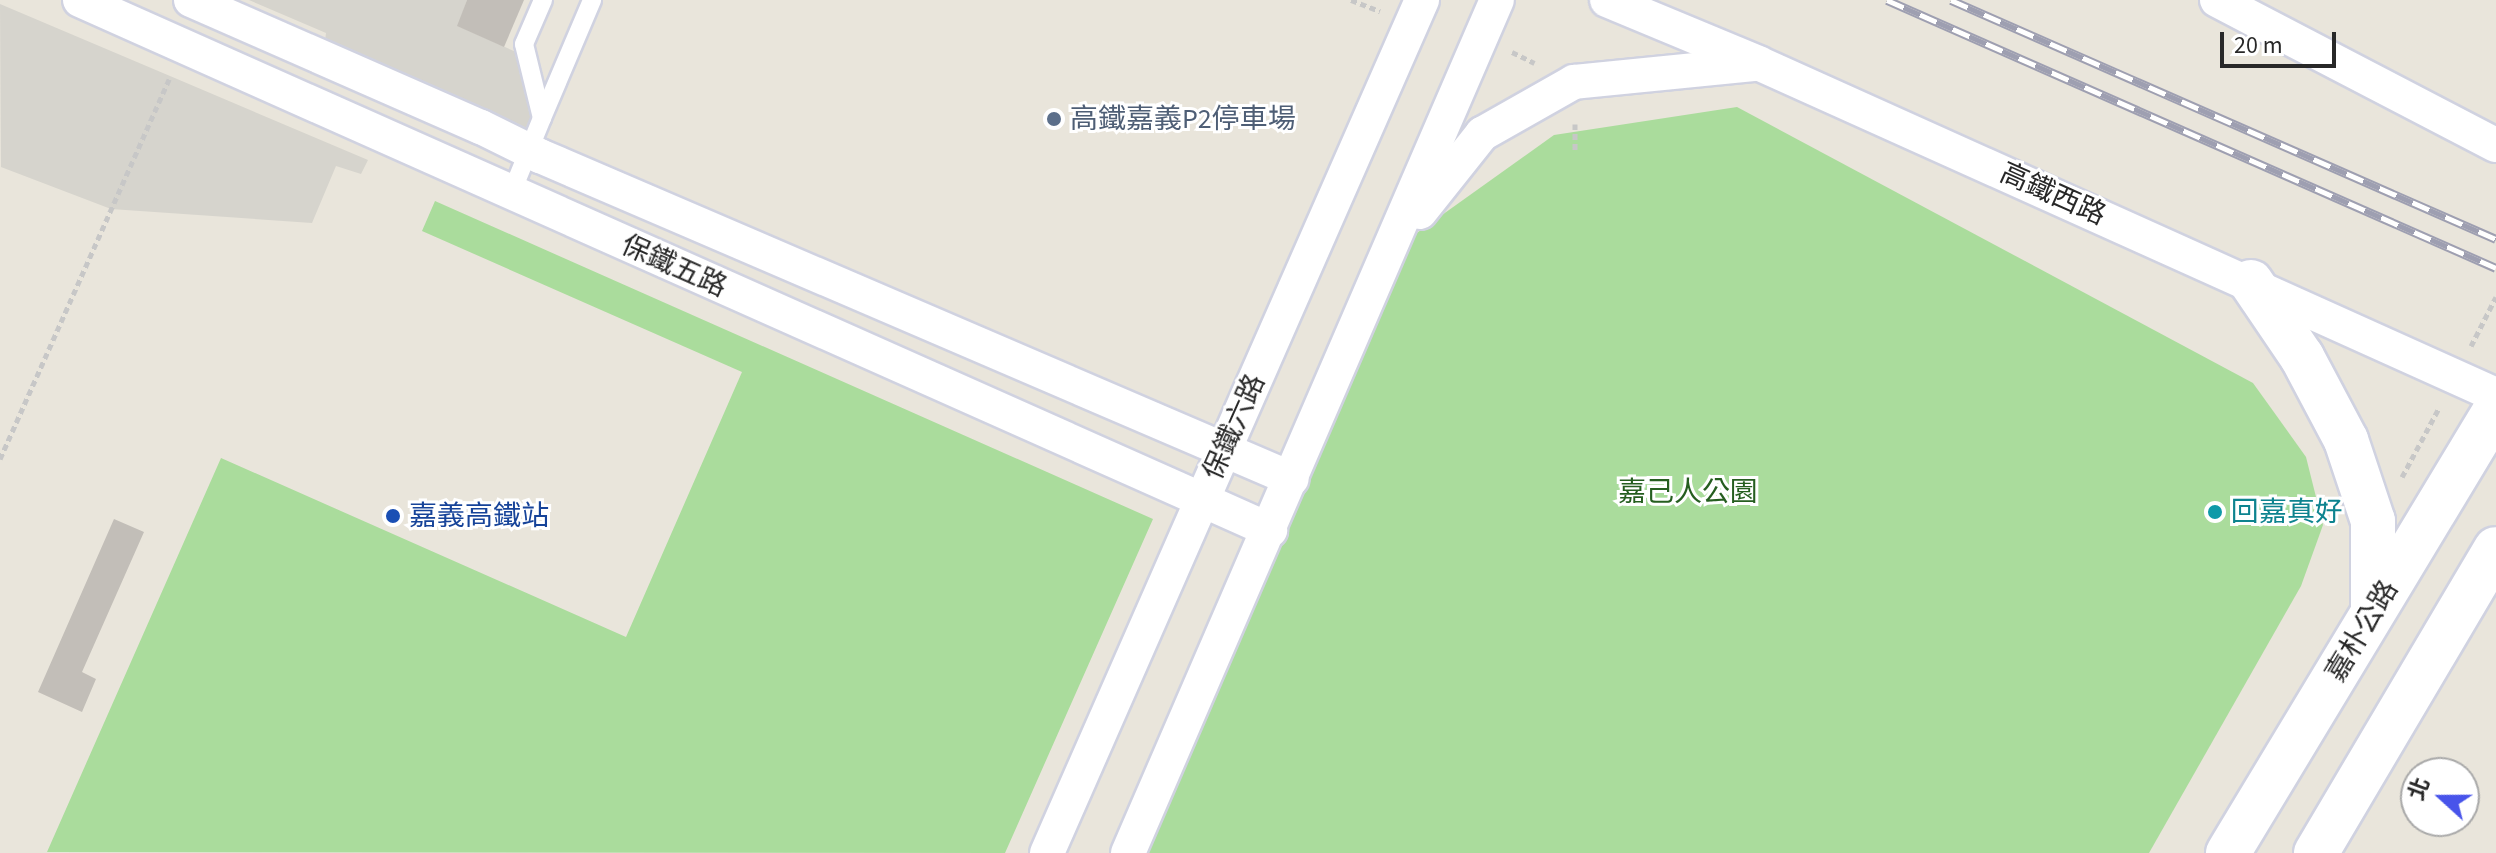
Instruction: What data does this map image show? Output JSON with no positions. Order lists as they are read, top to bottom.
{
  "streets": {
    "main road": ["嘉朴公路"],
    "street": ["高鐵西路", "保鐵五路", "保鐵六路"]
  },
  "crossings": [
    ["保鐵五路", "保鐵六路"]
  ],
  "parks": ["嘉己人公園"],
  "places": ["高鐵嘉義P2停車場", "回嘉真好", "嘉義高鐵站"],
  "scale_bar": "20 m",
  "north": "left"
}
